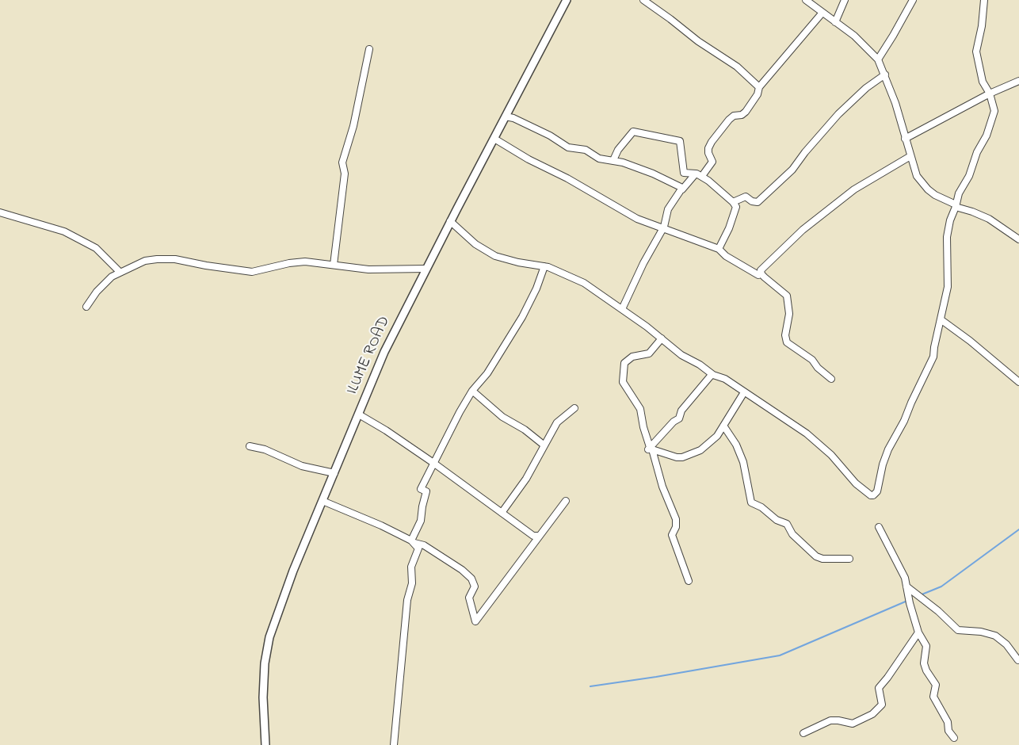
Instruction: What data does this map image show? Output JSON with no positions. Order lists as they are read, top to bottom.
{
  "streets": {
    "street": ["ILUME ROAD"]
  }
}
